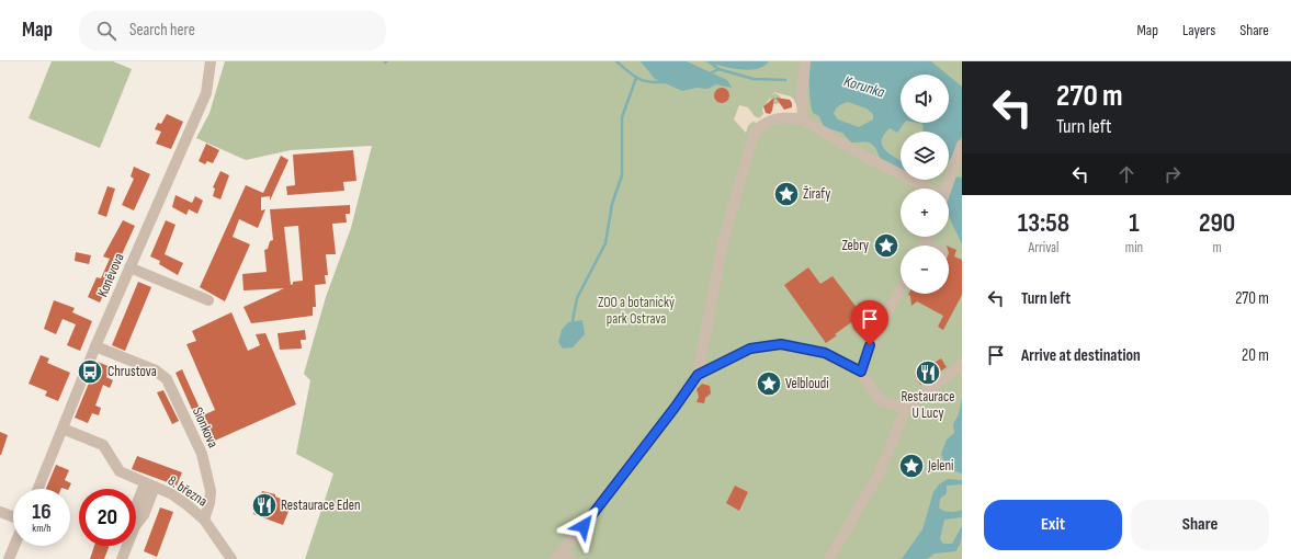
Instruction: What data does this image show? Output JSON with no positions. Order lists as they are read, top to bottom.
{
  "streets": {
    "street": ["Koněvova", "Sionkova", "8. března"]
  },
  "crossings": [
    ["Koněvova", "Sionkova"],
    ["Koněvova", "8. března"],
    ["Sionkova", "8. března"]
  ],
  "water": ["Korunka"],
  "parks": ["ZOO a botanický park Ostrava"],
  "places": {
    "place": [
      "Žirafy",
      "Zebry",
      "Velbloudi",
      "Jeleni"
    ],
    "bus stop": ["Chrustova"],
    "restaurant": ["Restaurace U Lucy", "Restaurace Eden"]
  },
  "page": {
    "header": "Map",
    "search": "Search here",
    "nav": ["Map", "Layers", "Share"],
    "turn": ["270 m", "Turn left"],
    "map_buttons": ["+", "−"],
    "eta": [
      "13:58",
      "Arrival",
      "1",
      "min",
      "290",
      "m"
    ],
    "list": [
      {
        "name": "Turn left",
        "value": "270 m"
      },
      {
        "name": "Arrive at destination",
        "value": "20 m"
      }
    ],
    "speed": "16 km/h",
    "limit": "20",
    "buttons": ["Exit", "Share"]
  }
}
